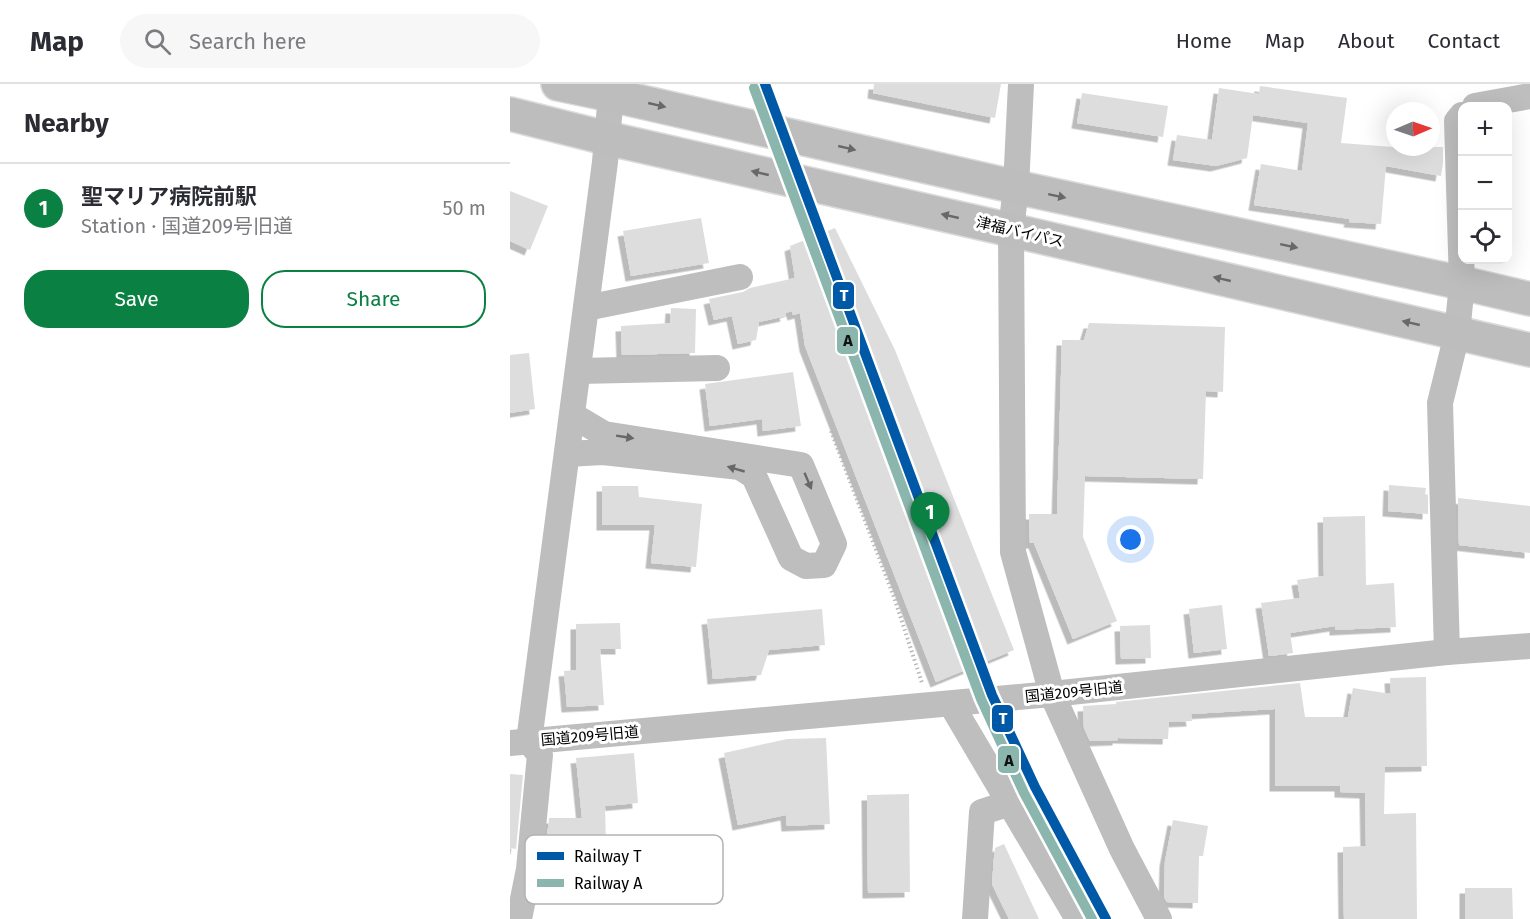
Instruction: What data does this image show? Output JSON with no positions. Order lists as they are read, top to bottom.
{
  "streets": {
    "highway": ["津福バイパス"],
    "street": ["国道209号旧道"]
  },
  "lines": ["rail line T", "rail line A"],
  "legend": ["Railway T", "Railway A"],
  "north": "right",
  "page": {
    "header": "Map",
    "search": "Search here",
    "nav": [
      "Home",
      "Map",
      "About",
      "Contact"
    ],
    "heading": "Nearby",
    "map_buttons": ["+", "−"],
    "list": [
      {
        "mark": "1",
        "name": "聖マリア病院前駅",
        "note": "Station · 国道209号旧道",
        "value": "50 m"
      }
    ],
    "buttons": ["Save", "Share"],
    "pins": "1"
  }
}
